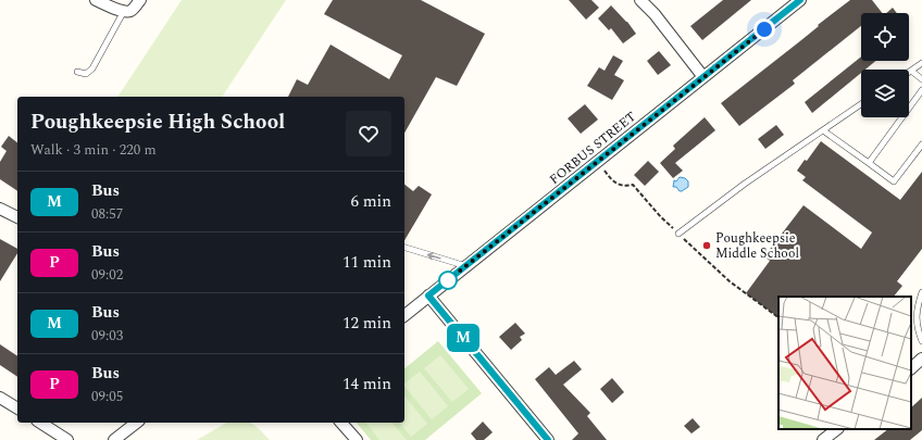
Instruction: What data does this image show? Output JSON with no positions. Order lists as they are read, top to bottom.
{
  "streets": {
    "street": ["FORBUS STREET"]
  },
  "places": ["Poughkeepsie Middle School"],
  "lines": ["bus line M"],
  "page": {
    "on_map": "M",
    "heading": ["Poughkeepsie High School", "Walk · 3 min · 220 m"],
    "list": [
      {
        "mark": "M",
        "name": "Bus",
        "note": "08:57",
        "value": "6 min"
      },
      {
        "mark": "P",
        "name": "Bus",
        "note": "09:02",
        "value": "11 min"
      },
      {
        "mark": "M",
        "name": "Bus",
        "note": "09:03",
        "value": "12 min"
      },
      {
        "mark": "P",
        "name": "Bus",
        "note": "09:05",
        "value": "14 min"
      }
    ]
  }
}
